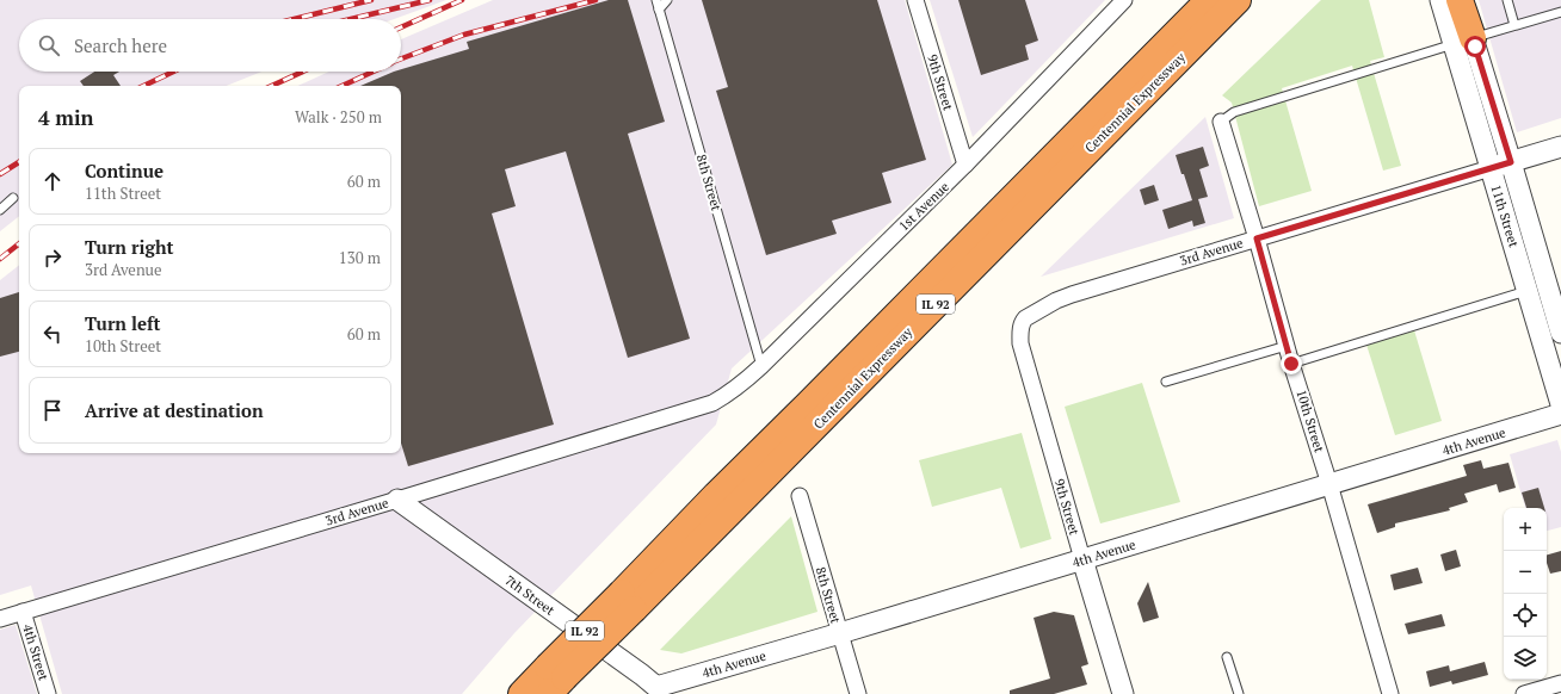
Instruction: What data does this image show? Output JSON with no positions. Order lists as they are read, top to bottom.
{
  "streets": {
    "highway": ["Centennial Expressway", "IL 92"],
    "street": [
      "9th Street",
      "8th Street",
      "1st Avenue",
      "11th Street",
      "3rd Avenue",
      "10th Street",
      "4th Avenue",
      "7th Street",
      "4th Street"
    ]
  },
  "crossings": [
    ["9th Street", "1st Avenue"],
    ["9th Street", "3rd Avenue"],
    ["9th Street", "4th Avenue"],
    ["8th Street", "1st Avenue"],
    ["8th Street", "4th Avenue"],
    ["1st Avenue", "3rd Avenue"],
    ["11th Street", "3rd Avenue"],
    ["3rd Avenue", "10th Street"],
    ["3rd Avenue", "7th Street"],
    ["3rd Avenue", "4th Street"],
    ["10th Street", "4th Avenue"],
    ["4th Avenue", "7th Street"]
  ],
  "page": {
    "search": "Search here",
    "heading": ["4 min", "Walk · 250 m"],
    "list": [
      ["Continue", "11th Street", "60 m"],
      ["Turn right", "3rd Avenue", "130 m"],
      ["Turn left", "10th Street", "60 m"],
      "Arrive at destination"
    ],
    "map_buttons": ["+", "−"]
  }
}
